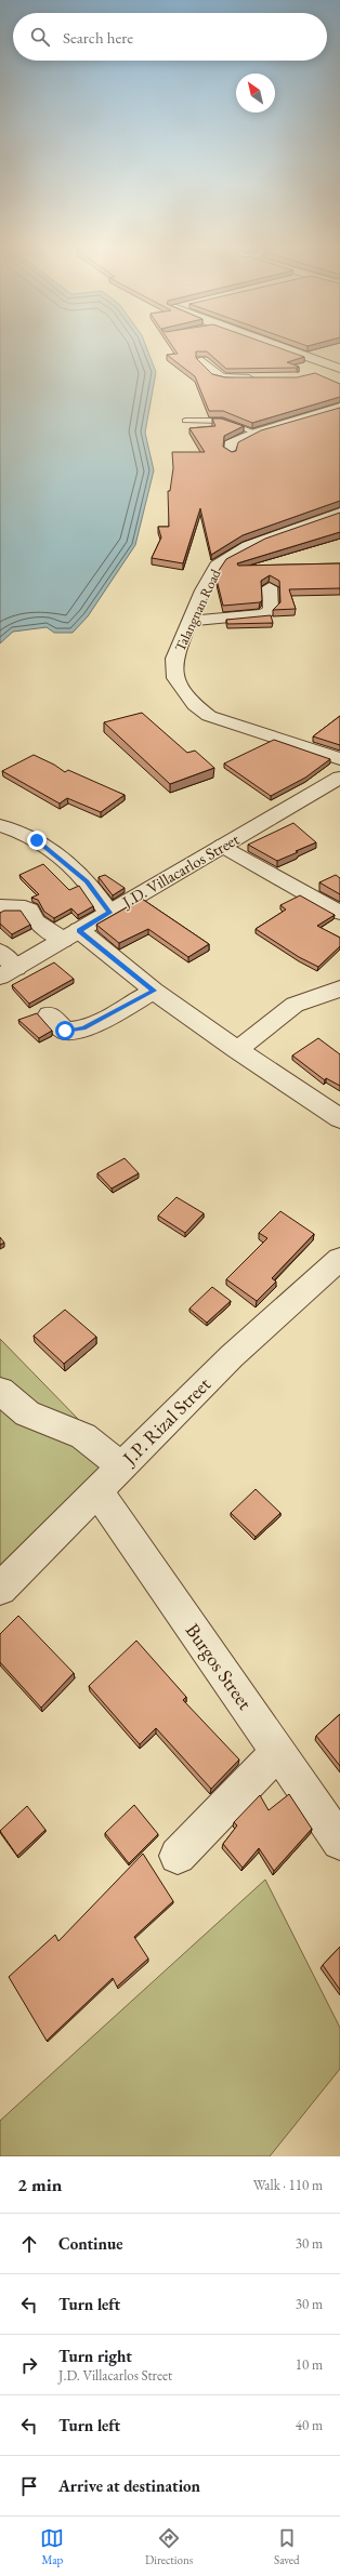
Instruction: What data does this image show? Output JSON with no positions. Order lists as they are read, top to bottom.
{
  "streets": {
    "street": [
      "Talangnan Road",
      "J.D. Villacarlos Street",
      "J.P. Rizal Street",
      "Burgos Street"
    ]
  },
  "crossings": [
    ["J.P. Rizal Street", "Burgos Street"]
  ],
  "north": "top left",
  "page": {
    "search": "Search here",
    "heading": ["2 min", "Walk · 110 m"],
    "list": [
      ["Continue", "30 m"],
      ["Turn left", "30 m"],
      ["Turn right", "J.D. Villacarlos Street", "10 m"],
      ["Turn left", "40 m"],
      "Arrive at destination"
    ],
    "nav": ["Map", "Directions", "Saved"]
  }
}
